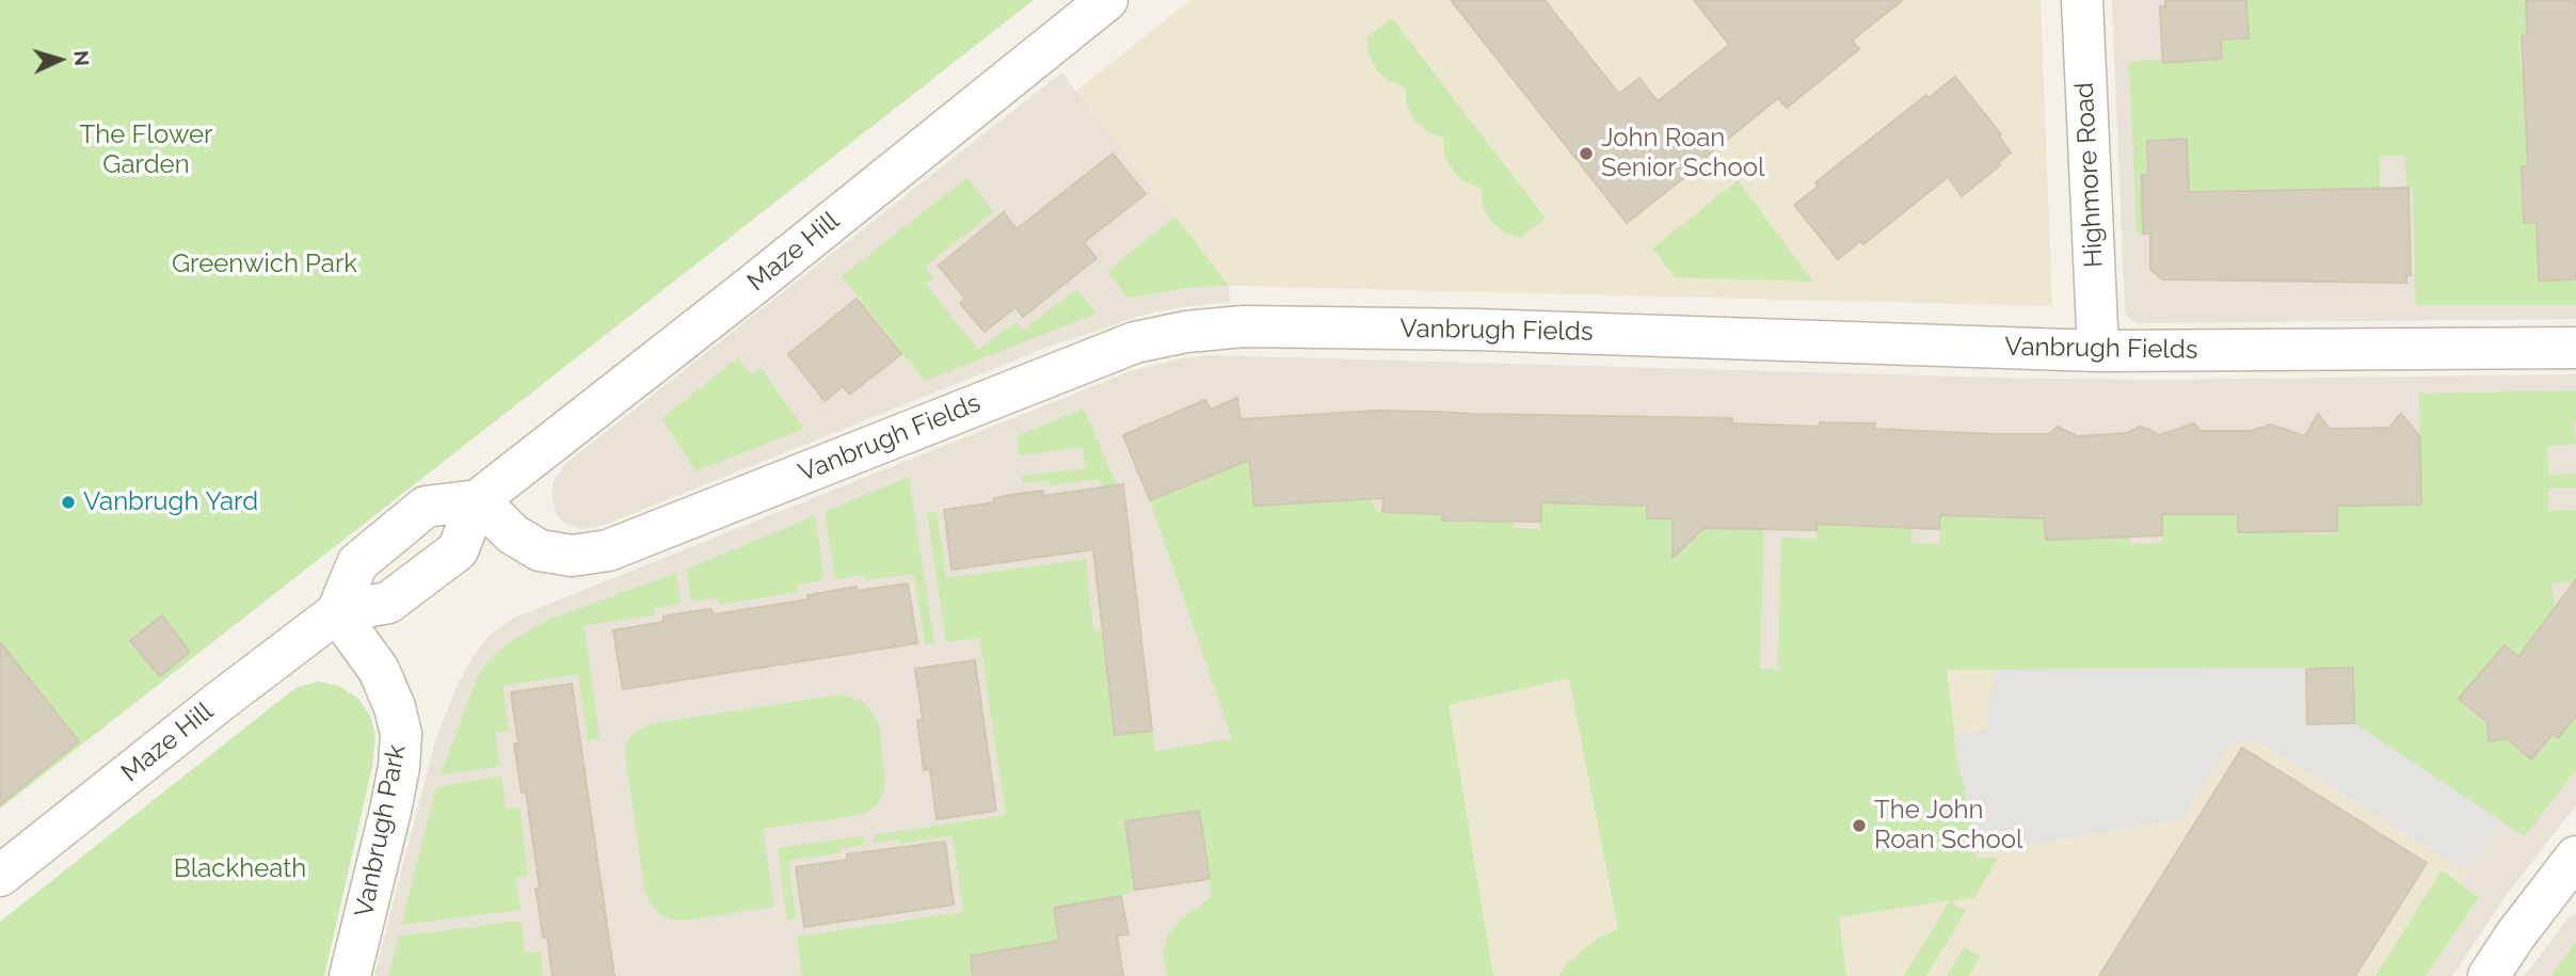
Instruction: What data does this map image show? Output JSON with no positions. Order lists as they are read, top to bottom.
{
  "streets": {
    "street": [
      "Highmore Road",
      "Maze Hill",
      "Vanbrugh Fields",
      "Vanbrugh Park"
    ]
  },
  "crossings": [
    ["Highmore Road", "Vanbrugh Fields"],
    ["Maze Hill", "Vanbrugh Fields"],
    ["Maze Hill", "Vanbrugh Park"]
  ],
  "parks": ["The Flower Garden", "Greenwich Park", "Blackheath"],
  "places": ["John Roan Senior School", "Vanbrugh Yard", "The John Roan School"],
  "north": "right"
}
